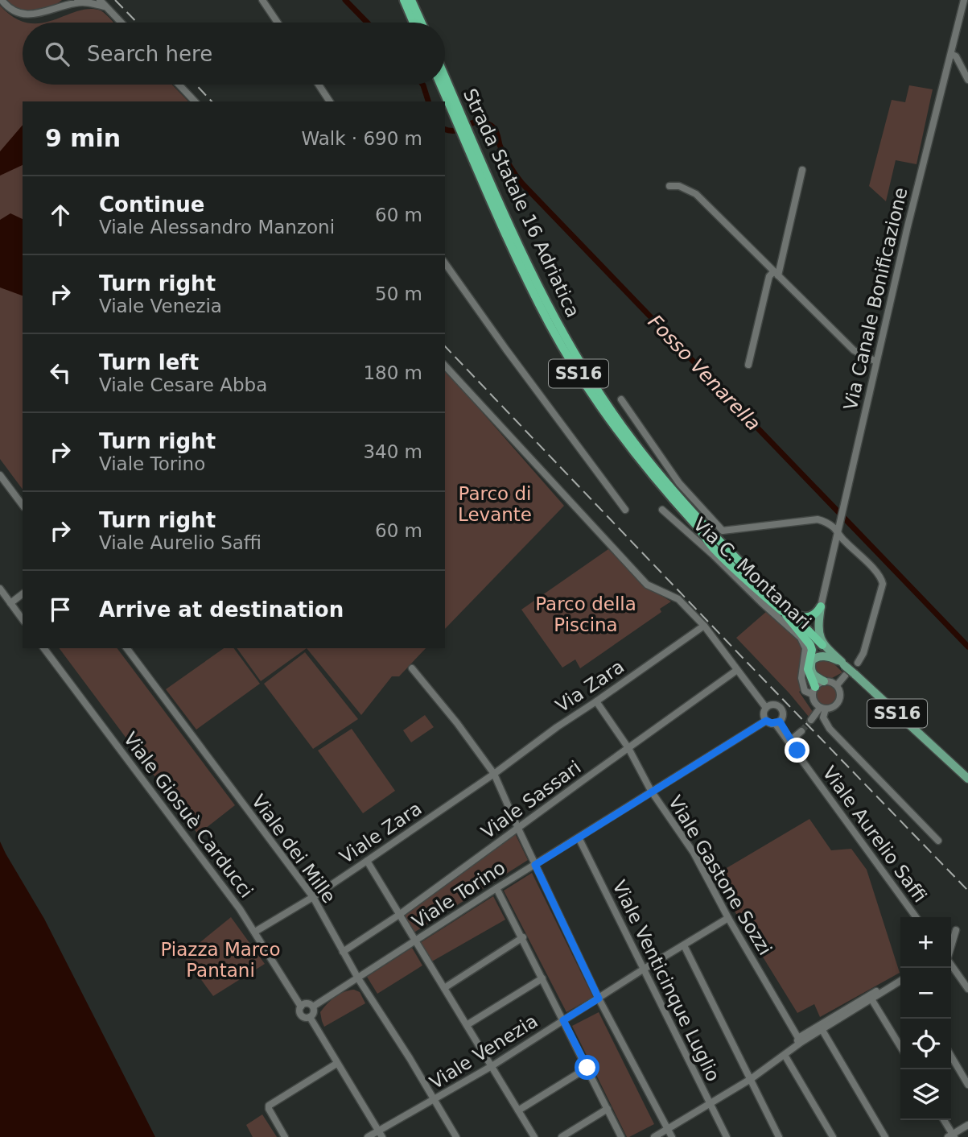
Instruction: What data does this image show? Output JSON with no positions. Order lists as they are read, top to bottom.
{
  "streets": {
    "highway": ["Strada Statale 16 Adriatica", "SS16"],
    "street": [
      "Via Canale Bonificazione",
      "Via C. Montanari",
      "Via Zara",
      "Viale Sassari",
      "Viale Giosuè Carducci",
      "Viale Zara",
      "Viale Aurelio Saffi",
      "Viale dei Mille",
      "Viale Gastone Sozzi",
      "Viale Torino",
      "Viale Venticinque Luglio",
      "Viale Venezia"
    ]
  },
  "crossings": [
    ["Via Zara", "Viale Zara"],
    ["Via Zara", "Viale Gastone Sozzi"],
    ["Viale Sassari", "Viale dei Mille"],
    ["Viale Sassari", "Viale Gastone Sozzi"],
    ["Viale Giosuè Carducci", "Viale Zara"],
    ["Viale Giosuè Carducci", "Viale Torino"],
    ["Viale Zara", "Viale dei Mille"],
    ["Viale Aurelio Saffi", "Viale Torino"],
    ["Viale dei Mille", "Viale Torino"],
    ["Viale dei Mille", "Viale Venezia"],
    ["Viale Gastone Sozzi", "Viale Torino"],
    ["Viale Gastone Sozzi", "Viale Venezia"],
    ["Viale Torino", "Viale Venticinque Luglio"],
    ["Viale Venticinque Luglio", "Viale Venezia"]
  ],
  "water": ["Fosso Venarella"],
  "parks": ["Parco di Levante", "Parco della Piscina", "Piazza Marco Pantani"],
  "page": {
    "search": "Search here",
    "heading": ["9 min", "Walk · 690 m"],
    "list": [
      ["Continue", "Viale Alessandro Manzoni", "60 m"],
      ["Turn right", "Viale Venezia", "50 m"],
      ["Turn left", "Viale Cesare Abba", "180 m"],
      ["Turn right", "Viale Torino", "340 m"],
      ["Turn right", "Viale Aurelio Saffi", "60 m"],
      "Arrive at destination"
    ],
    "map_buttons": ["+", "−"]
  }
}
